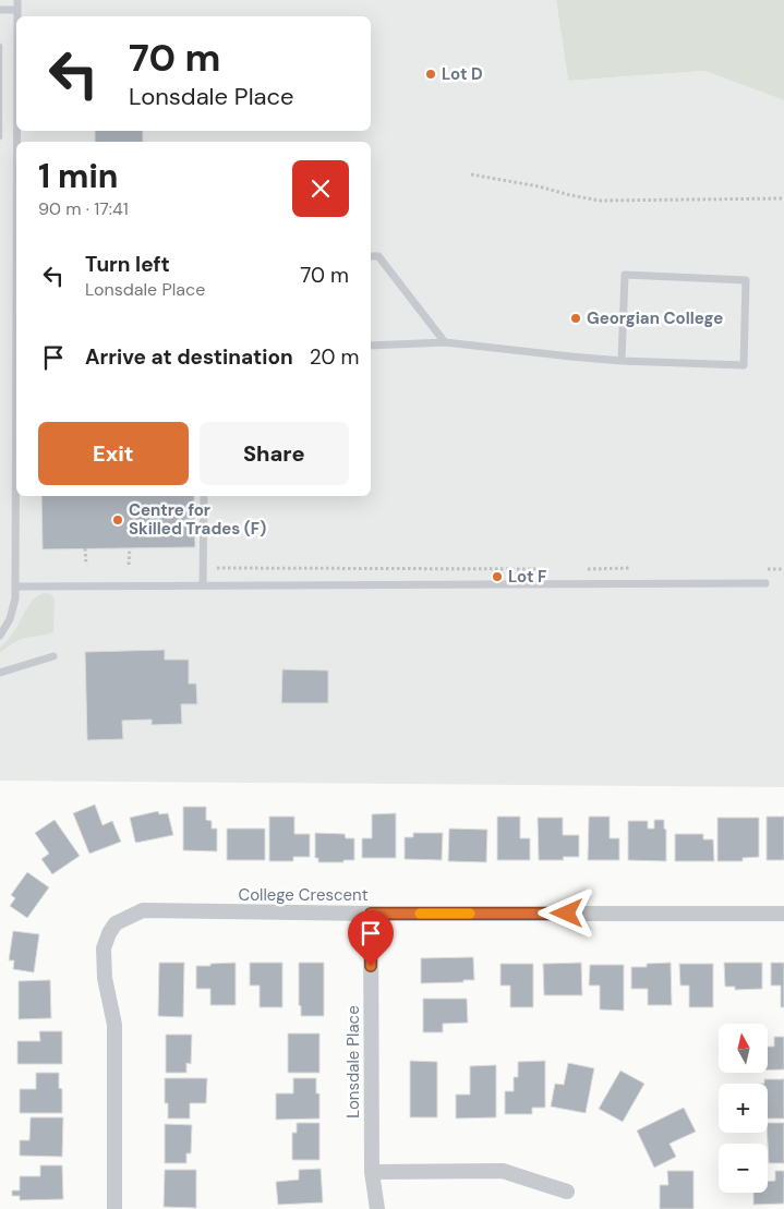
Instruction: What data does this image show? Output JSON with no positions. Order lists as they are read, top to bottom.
{
  "streets": {
    "street": ["College Crescent", "Lonsdale Place"]
  },
  "crossings": [
    ["College Crescent", "Lonsdale Place"]
  ],
  "places": [
    "Lot D",
    "Georgian College",
    "Centre for Skilled Trades (F)",
    "Lot F"
  ],
  "north": "top",
  "page": {
    "turn": ["70 m", "Lonsdale Place"],
    "heading": ["1 min", "90 m · 17:41"],
    "list": [
      {
        "name": "Turn left",
        "note": "Lonsdale Place",
        "value": "70 m"
      },
      {
        "name": "Arrive at destination",
        "value": "20 m"
      }
    ],
    "buttons": ["Exit", "Share"],
    "map_buttons": ["+", "−"]
  }
}
